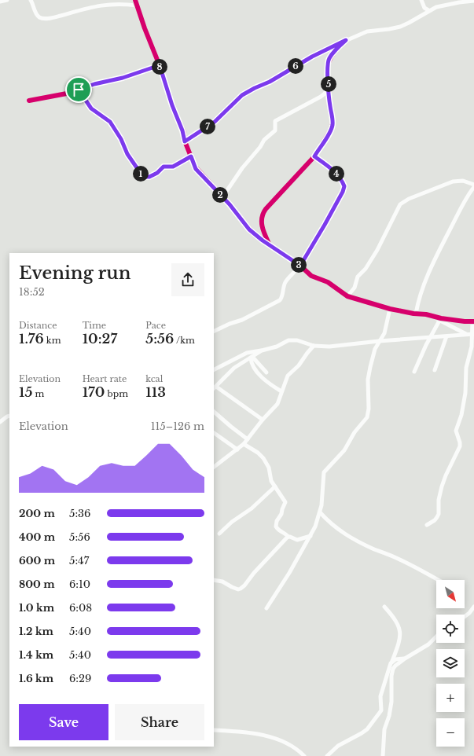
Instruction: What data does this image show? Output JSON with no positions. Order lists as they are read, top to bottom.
{
  "north": "bottom right",
  "page": {
    "pins": [
      "6",
      "8",
      "5",
      "7",
      "1",
      "4",
      "2",
      "3"
    ],
    "heading": ["Evening run", "18:52"],
    "stats": [
      ["Distance", "1.76 km"],
      ["Time", "10:27"],
      ["Pace", "5:56 /km"],
      ["Elevation", "15 m"],
      ["Heart rate", "170 bpm"],
      ["kcal", "113"]
    ],
    "chart": ["Elevation", "115–126 m"],
    "list": [
      {
        "name": "200 m",
        "note": "5:36"
      },
      {
        "name": "400 m",
        "note": "5:56"
      },
      {
        "name": "600 m",
        "note": "5:47"
      },
      {
        "name": "800 m",
        "note": "6:10"
      },
      {
        "name": "1.0 km",
        "note": "6:08"
      },
      {
        "name": "1.2 km",
        "note": "5:40"
      },
      {
        "name": "1.4 km",
        "note": "5:40"
      },
      {
        "name": "1.6 km",
        "note": "6:29"
      }
    ],
    "map_buttons": ["+", "−"],
    "buttons": ["Save", "Share"]
  }
}
